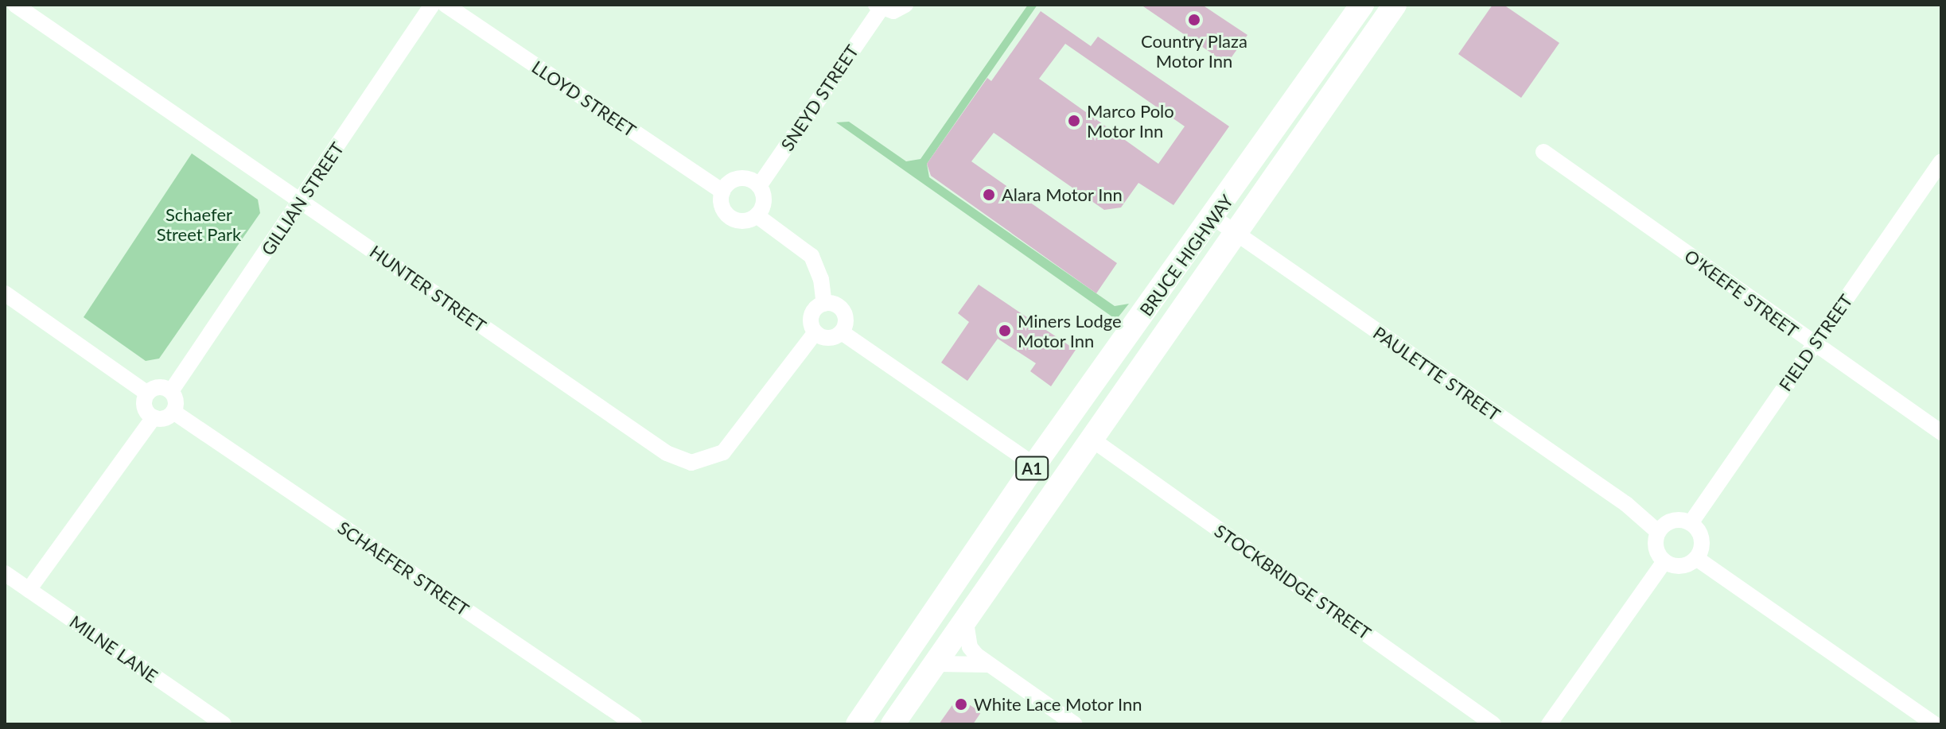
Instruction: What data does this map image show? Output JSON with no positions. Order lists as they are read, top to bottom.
{
  "streets": {
    "highway": ["BRUCE HIGHWAY", "A1"],
    "street": [
      "SNEYD STREET",
      "LLOYD STREET",
      "GILLIAN STREET",
      "HUNTER STREET",
      "O'KEEFE STREET",
      "FIELD STREET",
      "PAULETTE STREET",
      "SCHAEFER STREET",
      "STOCKBRIDGE STREET",
      "MILNE LANE"
    ]
  },
  "crossings": [
    ["SNEYD STREET", "LLOYD STREET"],
    ["GILLIAN STREET", "HUNTER STREET"],
    ["GILLIAN STREET", "SCHAEFER STREET"],
    ["BRUCE HIGHWAY", "PAULETTE STREET"],
    ["BRUCE HIGHWAY", "STOCKBRIDGE STREET"],
    ["O'KEEFE STREET", "FIELD STREET"],
    ["FIELD STREET", "PAULETTE STREET"]
  ],
  "parks": ["Schaefer Street Park"],
  "places": [
    "Country Plaza Motor Inn",
    "Marco Polo Motor Inn",
    "Alara Motor Inn",
    "Miners Lodge Motor Inn",
    "White Lace Motor Inn"
  ]
}
